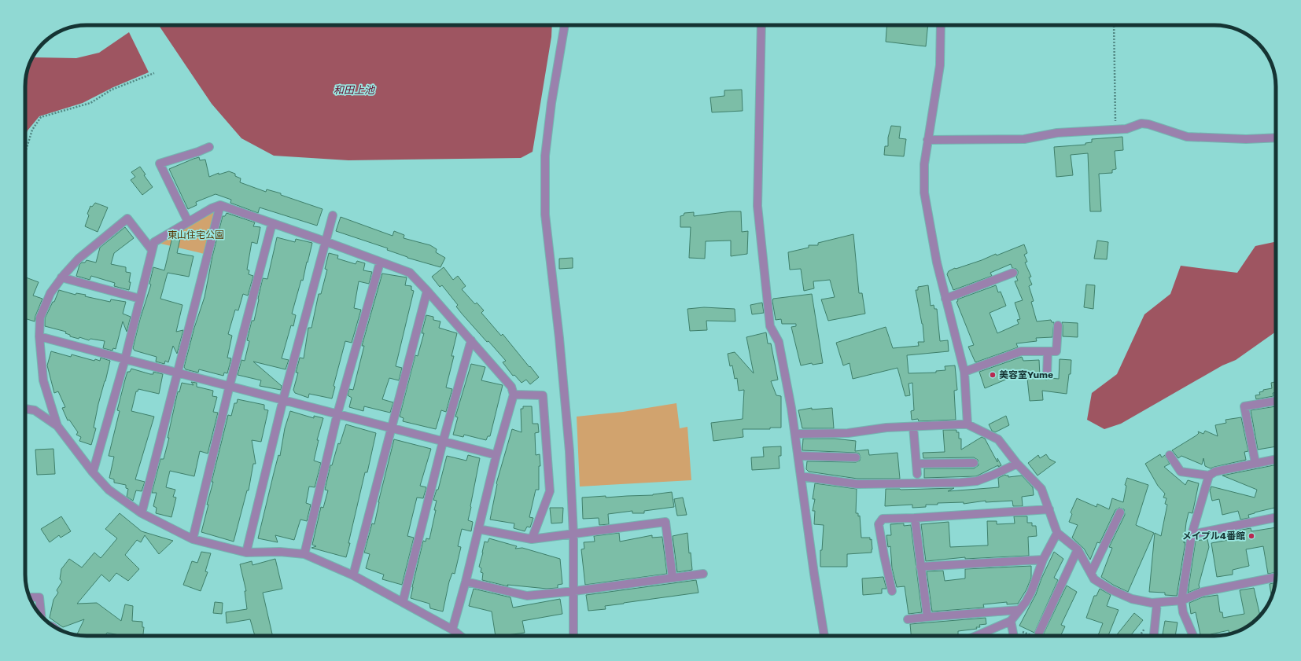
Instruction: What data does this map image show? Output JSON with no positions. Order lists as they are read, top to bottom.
{
  "water": ["和田上池"],
  "parks": ["東山住宅公園"],
  "places": ["美容室Yume", "メイプル4番館"]
}
